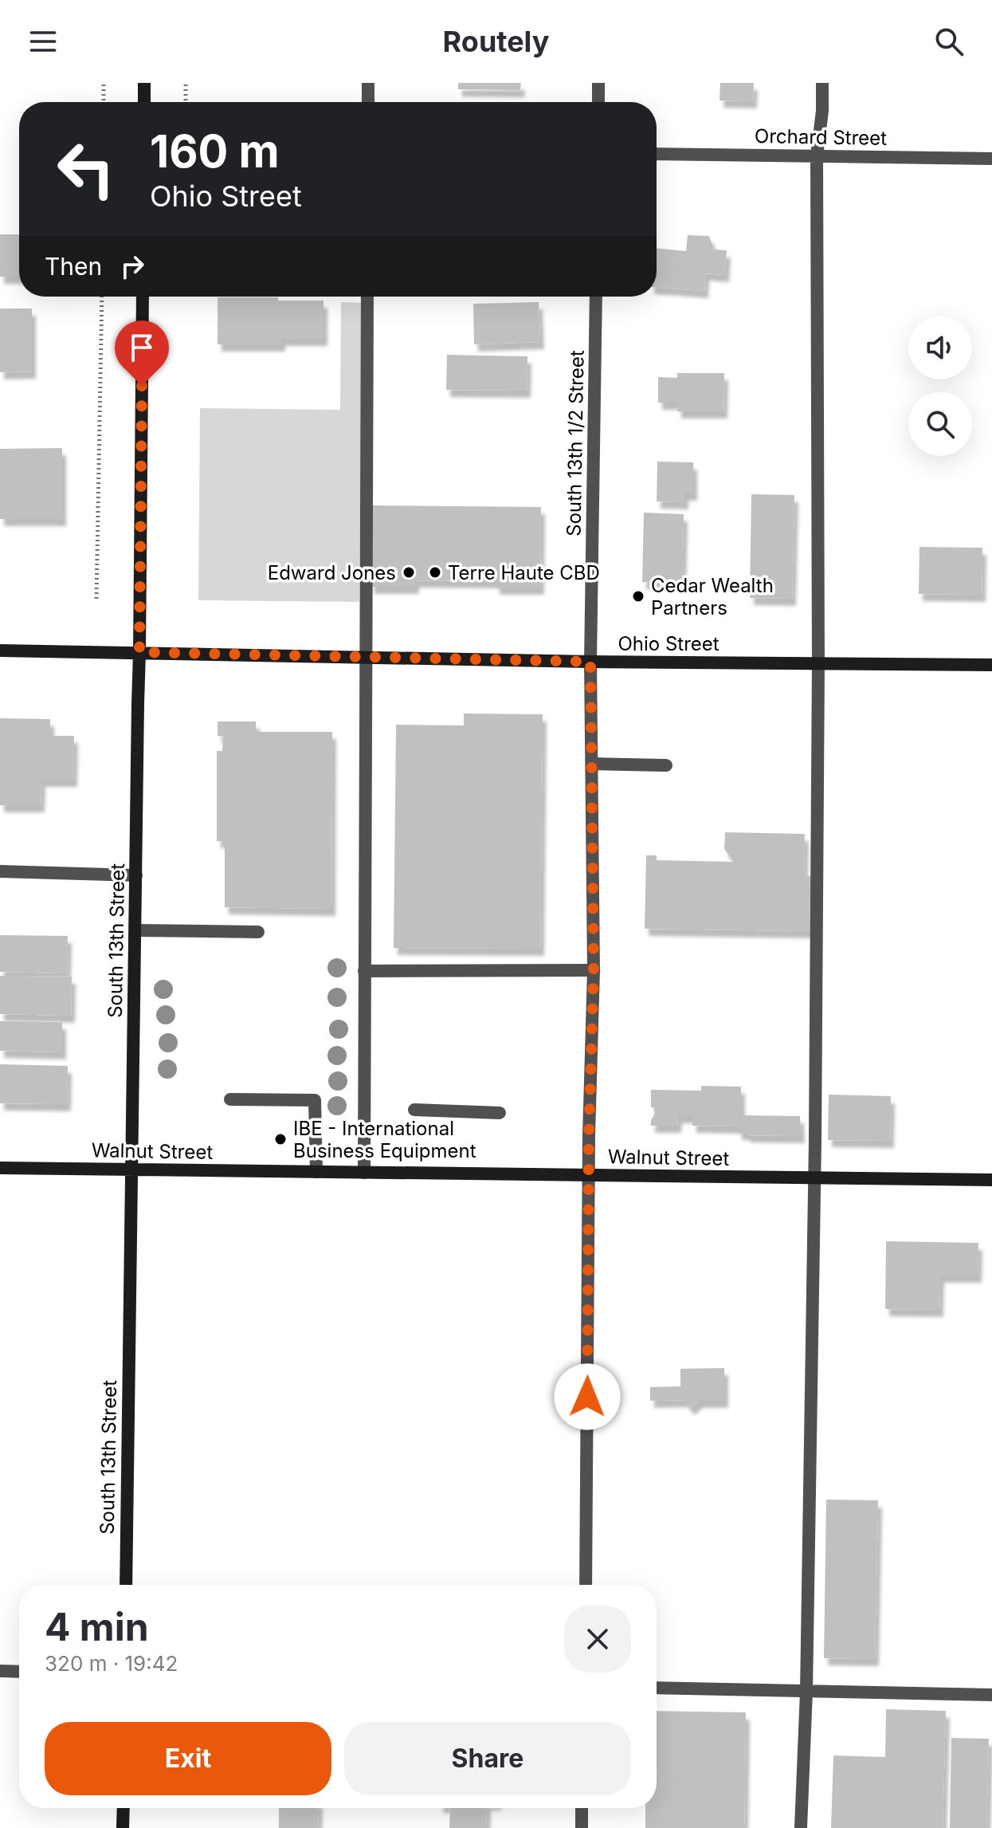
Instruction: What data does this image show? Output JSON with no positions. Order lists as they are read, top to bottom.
{
  "streets": {
    "street": [
      "Orchard Street",
      "South 13th 1/2 Street",
      "Ohio Street",
      "South 13th Street",
      "Walnut Street"
    ]
  },
  "crossings": [
    ["South 13th 1/2 Street", "Ohio Street"],
    ["South 13th 1/2 Street", "Walnut Street"],
    ["Ohio Street", "South 13th Street"],
    ["South 13th Street", "Walnut Street"]
  ],
  "places": [
    "Edward Jones",
    "Terre Haute CBD",
    "Cedar Wealth Partners",
    "IBE - International Business Equipment"
  ],
  "page": {
    "header": "Routely",
    "turn": ["160 m", "Ohio Street"],
    "then": "Then",
    "heading": ["4 min", "320 m · 19:42"],
    "buttons": ["Exit", "Share"]
  }
}
